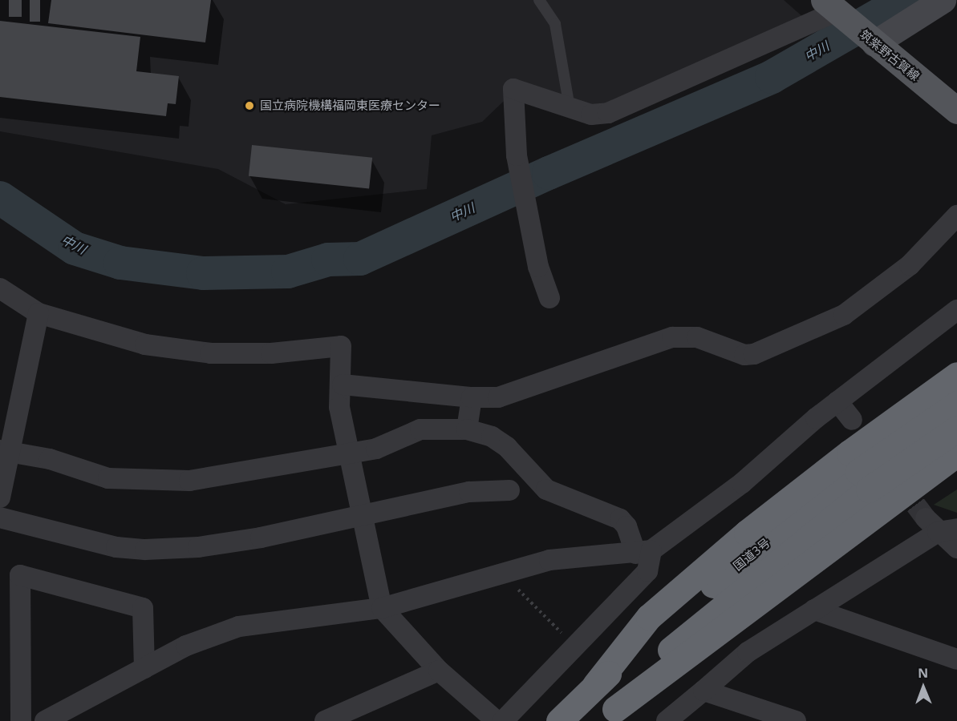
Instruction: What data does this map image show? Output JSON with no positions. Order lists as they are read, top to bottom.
{
  "streets": {
    "highway": ["国道3号"],
    "main road": ["筑紫野古賀線"]
  },
  "water": ["中川"],
  "places": ["国立病院機構福岡東医療センター"],
  "north": "top"
}
